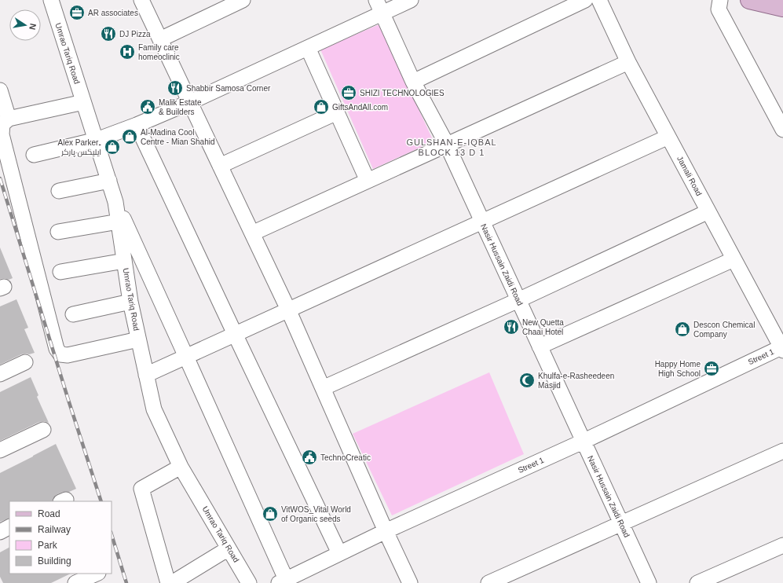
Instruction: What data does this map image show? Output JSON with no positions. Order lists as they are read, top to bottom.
{
  "streets": {
    "street": [
      "Umrao Tariq Road",
      "Jamali Road",
      "Nasir Hussain Zaidi Road",
      "Street 1"
    ]
  },
  "crossings": [
    ["Jamali Road", "Street 1"],
    ["Nasir Hussain Zaidi Road", "Street 1"]
  ],
  "districts": ["GULSHAN-E-IQBAL BLOCK 13 D 1"],
  "places": {
    "office": ["AR associates", "SHIZI TECHNOLOGIES", "Happy Home High School"],
    "restaurant": ["DJ Pizza", "Shabbir Samosa Corner", "New Quetta Chaai Hotel"],
    "hospital": ["Family care homeoclinic"],
    "public building": ["Malik Estate & Builders", "TechnoCreatic"],
    "shop": [
      "GiftsAndAll.com",
      "Al-Madina Cool Centre - Mian Shahid",
      "Alex Parker۔ ایلیکس پارکر",
      "Descon Chemical Company",
      "VitWOS_Vital World of Organic seeds"
    ],
    "mosque": ["Khulfa-e-Rasheedeen Masjid"]
  },
  "legend": [
    "Road",
    "Railway",
    "Park",
    "Building"
  ],
  "north": "right"
}
